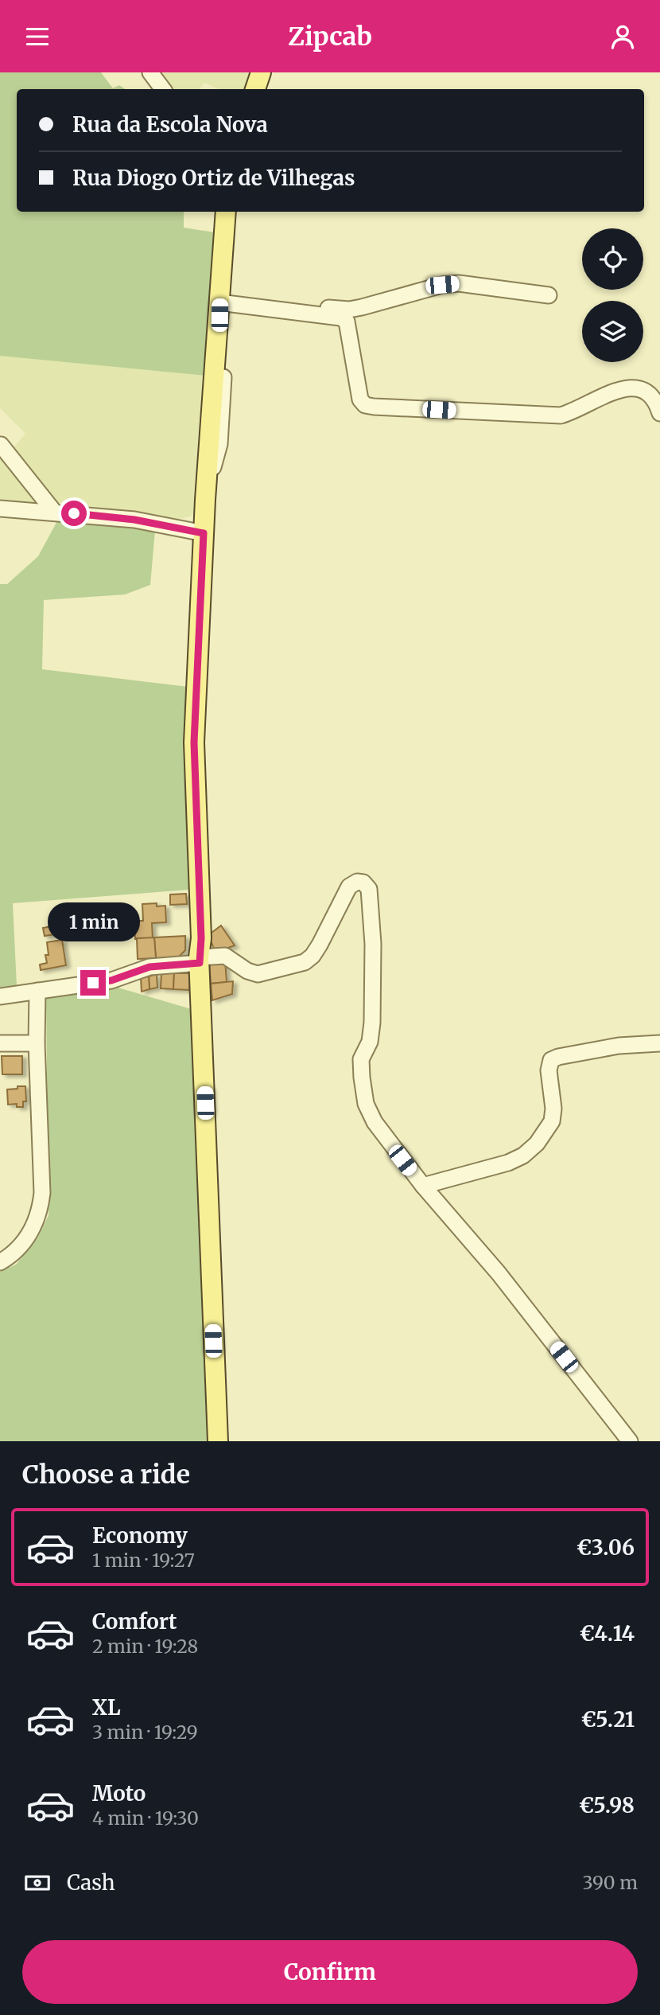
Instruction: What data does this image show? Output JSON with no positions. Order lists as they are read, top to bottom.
{
  "page": {
    "header": "Zipcab",
    "banner": ["Rua da Escola Nova", "Rua Diogo Ortiz de Vilhegas"],
    "bubble": "1 min",
    "heading": "Choose a ride",
    "list": [
      {
        "name": "Economy",
        "note": "1 min · 19:27",
        "value": "€3.06"
      },
      {
        "name": "Comfort",
        "note": "2 min · 19:28",
        "value": "€4.14"
      },
      {
        "name": "XL",
        "note": "3 min · 19:29",
        "value": "€5.21"
      },
      {
        "name": "Moto",
        "note": "4 min · 19:30",
        "value": "€5.98"
      }
    ],
    "pay": ["Cash", "390 m"],
    "buttons": "Confirm"
  }
}
